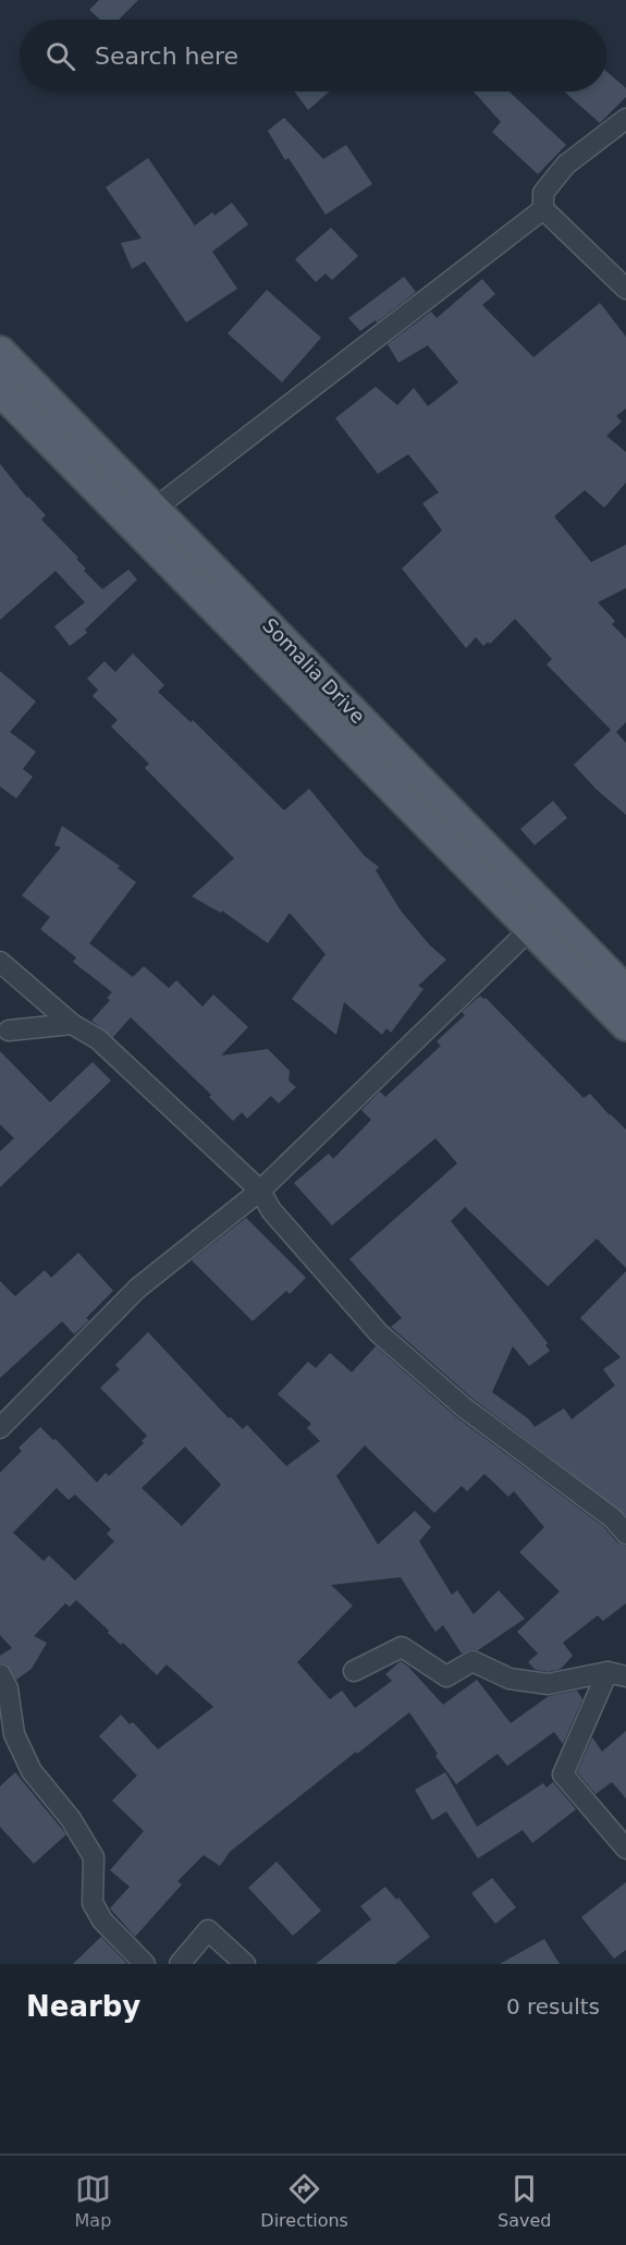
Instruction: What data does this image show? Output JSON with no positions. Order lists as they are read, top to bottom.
{
  "streets": {
    "main road": ["Somalia Drive"]
  },
  "page": {
    "search": "Search here",
    "heading": ["Nearby", "0 results"],
    "nav": ["Map", "Directions", "Saved"]
  }
}
